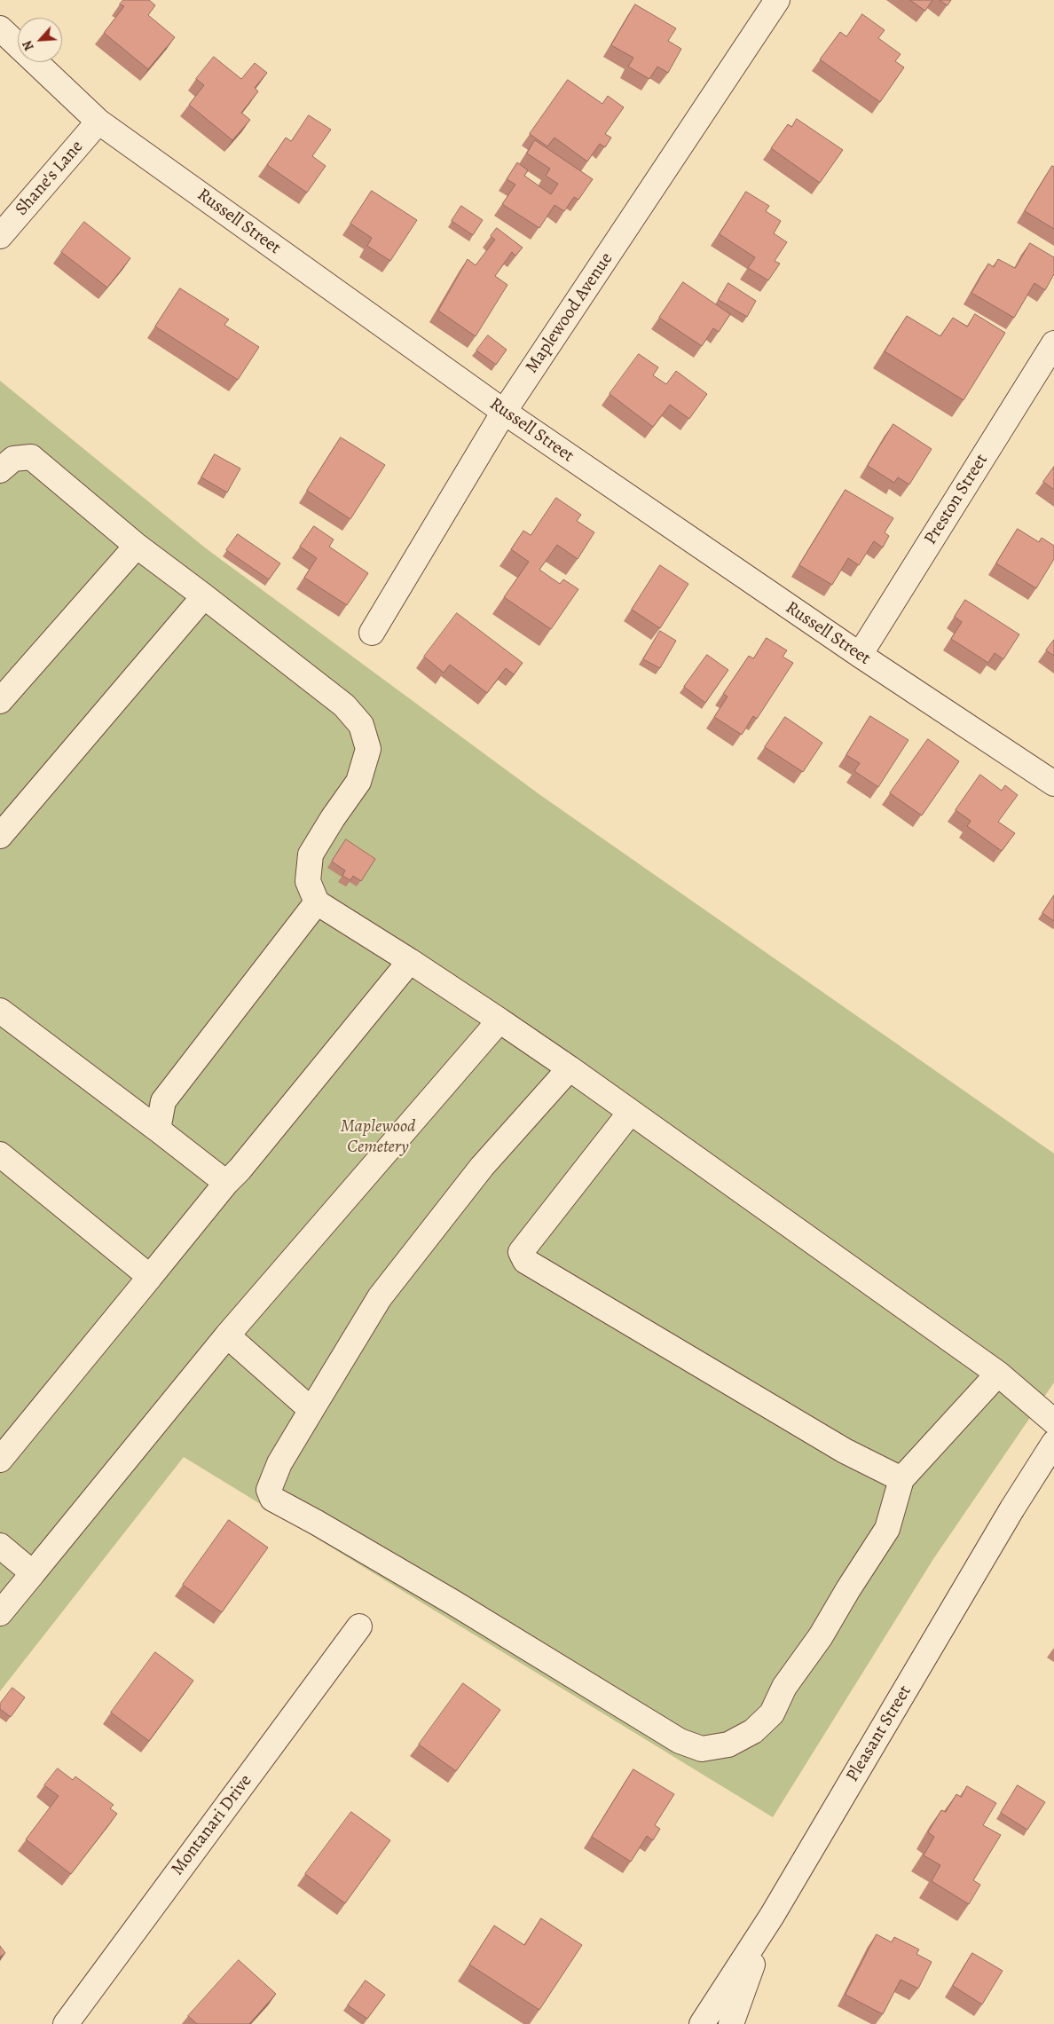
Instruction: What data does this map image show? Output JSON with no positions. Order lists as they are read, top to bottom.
{
  "streets": {
    "street": [
      "Shane's Lane",
      "Russell Street",
      "Maplewood Avenue",
      "Preston Street",
      "Pleasant Street",
      "Montanari Drive"
    ]
  },
  "crossings": [
    ["Shane's Lane", "Russell Street"],
    ["Russell Street", "Maplewood Avenue"],
    ["Russell Street", "Preston Street"]
  ],
  "parks": ["Maplewood Cemetery"],
  "north": "bottom left"
}
